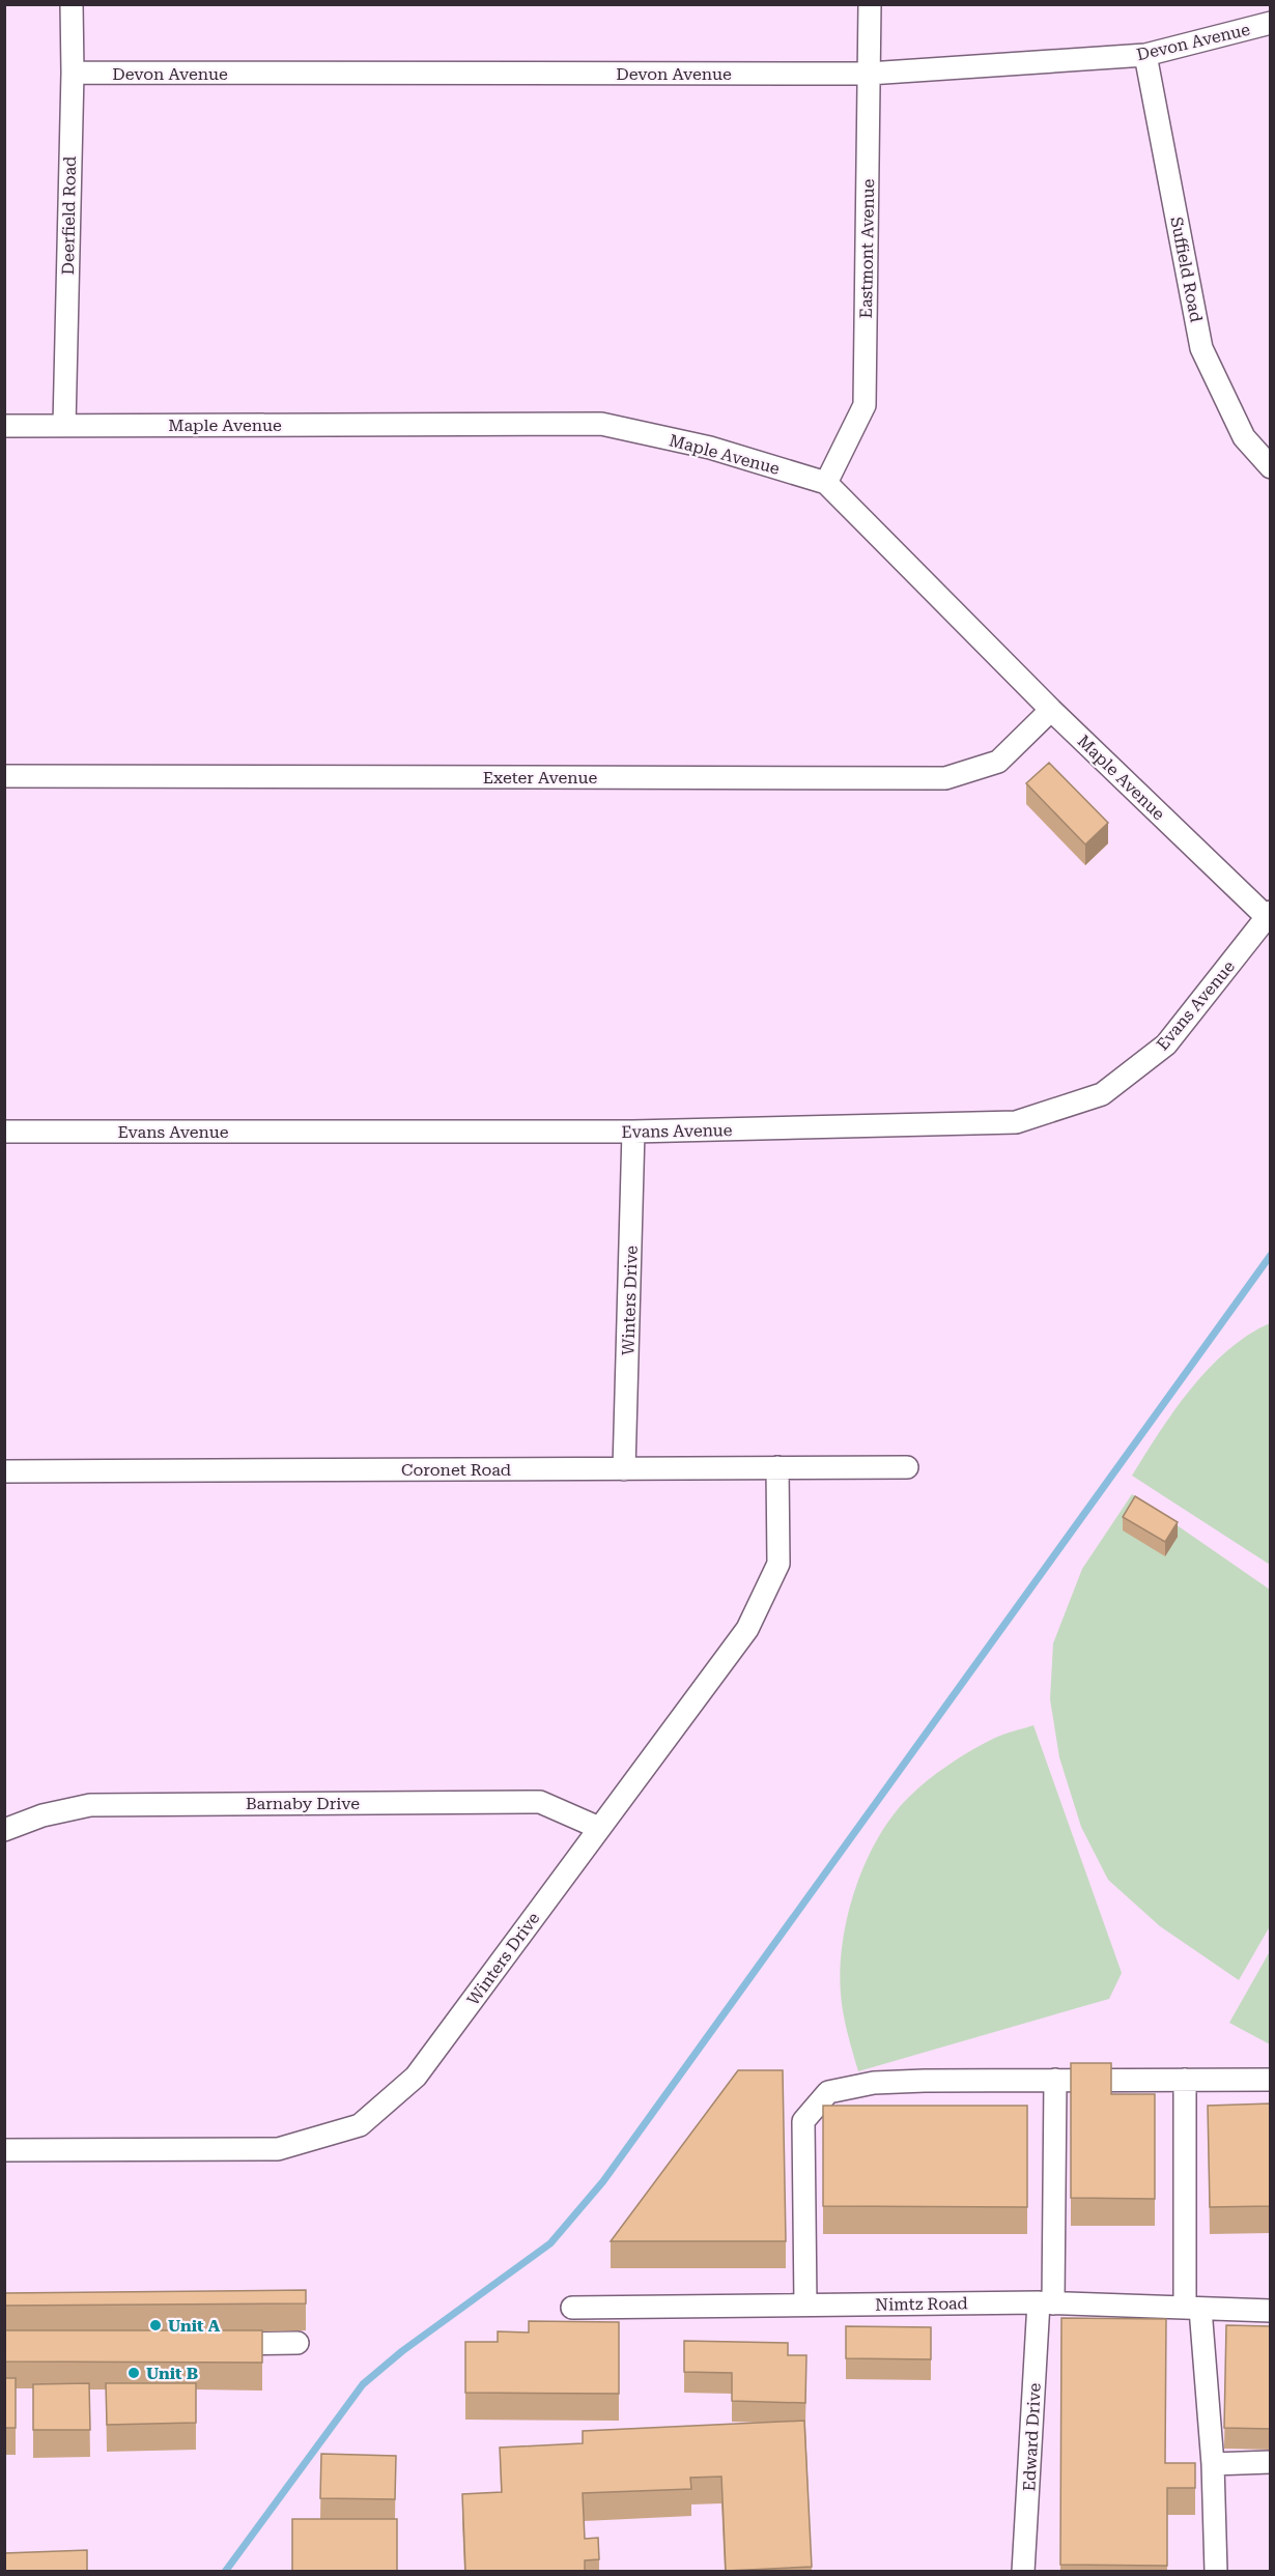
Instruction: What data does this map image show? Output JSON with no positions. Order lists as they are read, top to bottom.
{
  "streets": {
    "street": [
      "Devon Avenue",
      "Deerfield Road",
      "Eastmont Avenue",
      "Suffield Road",
      "Maple Avenue",
      "Exeter Avenue",
      "Evans Avenue",
      "Winters Drive",
      "Coronet Road",
      "Barnaby Drive",
      "Nimtz Road",
      "Edward Drive"
    ]
  },
  "crossings": [
    ["Devon Avenue", "Deerfield Road"],
    ["Devon Avenue", "Eastmont Avenue"],
    ["Devon Avenue", "Suffield Road"],
    ["Deerfield Road", "Maple Avenue"],
    ["Eastmont Avenue", "Maple Avenue"],
    ["Maple Avenue", "Exeter Avenue"],
    ["Maple Avenue", "Evans Avenue"],
    ["Evans Avenue", "Winters Drive"],
    ["Winters Drive", "Coronet Road"],
    ["Winters Drive", "Barnaby Drive"],
    ["Nimtz Road", "Edward Drive"]
  ],
  "places": ["Unit A", "Unit B"]
}
